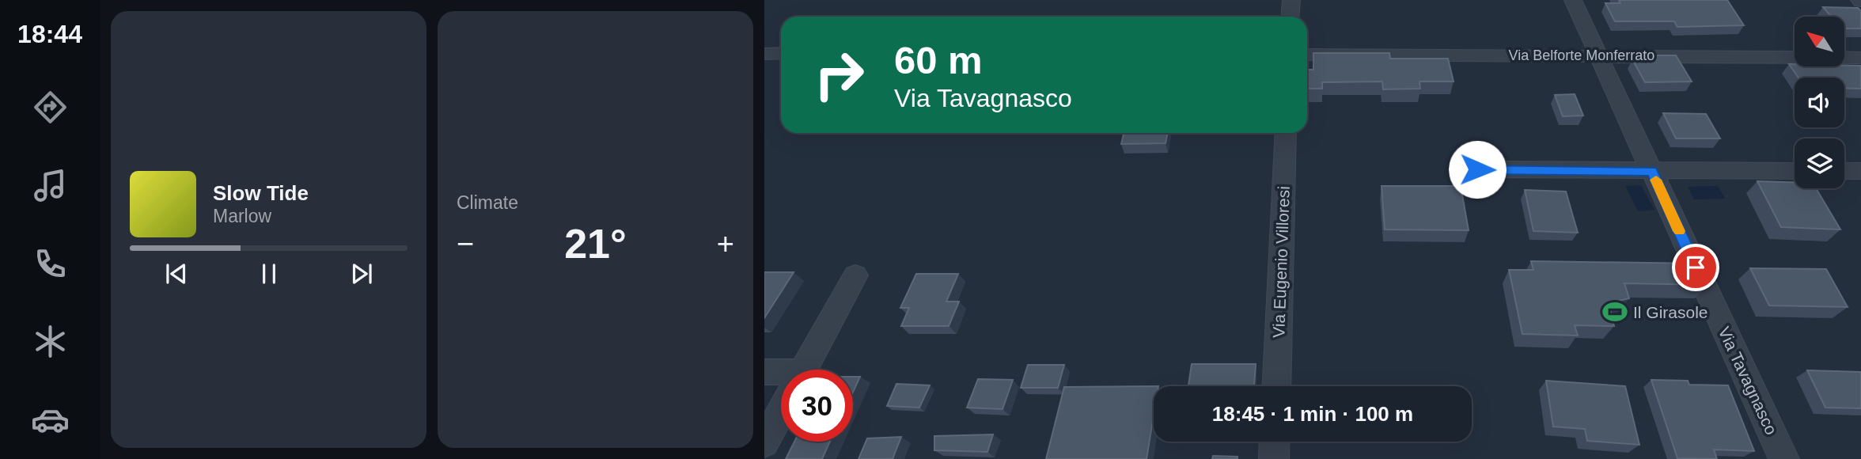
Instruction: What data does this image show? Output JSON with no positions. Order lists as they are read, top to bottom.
{
  "streets": {
    "street": ["Via Belforte Monferrato", "Via Eugenio Villoresi", "Via Tavagnasco"]
  },
  "crossings": [
    ["Via Belforte Monferrato", "Via Tavagnasco"]
  ],
  "places": {
    "sports": ["Il Girasole"]
  },
  "north": "top left",
  "page": {
    "tabs": "18:44",
    "tile": "Climate",
    "turn": ["60 m", "Via Tavagnasco"],
    "song": ["Slow Tide", "Marlow"],
    "heat": ["−", "21°", "+"],
    "limit": "30",
    "trip": "18:45 · 1 min · 100 m"
  }
}
